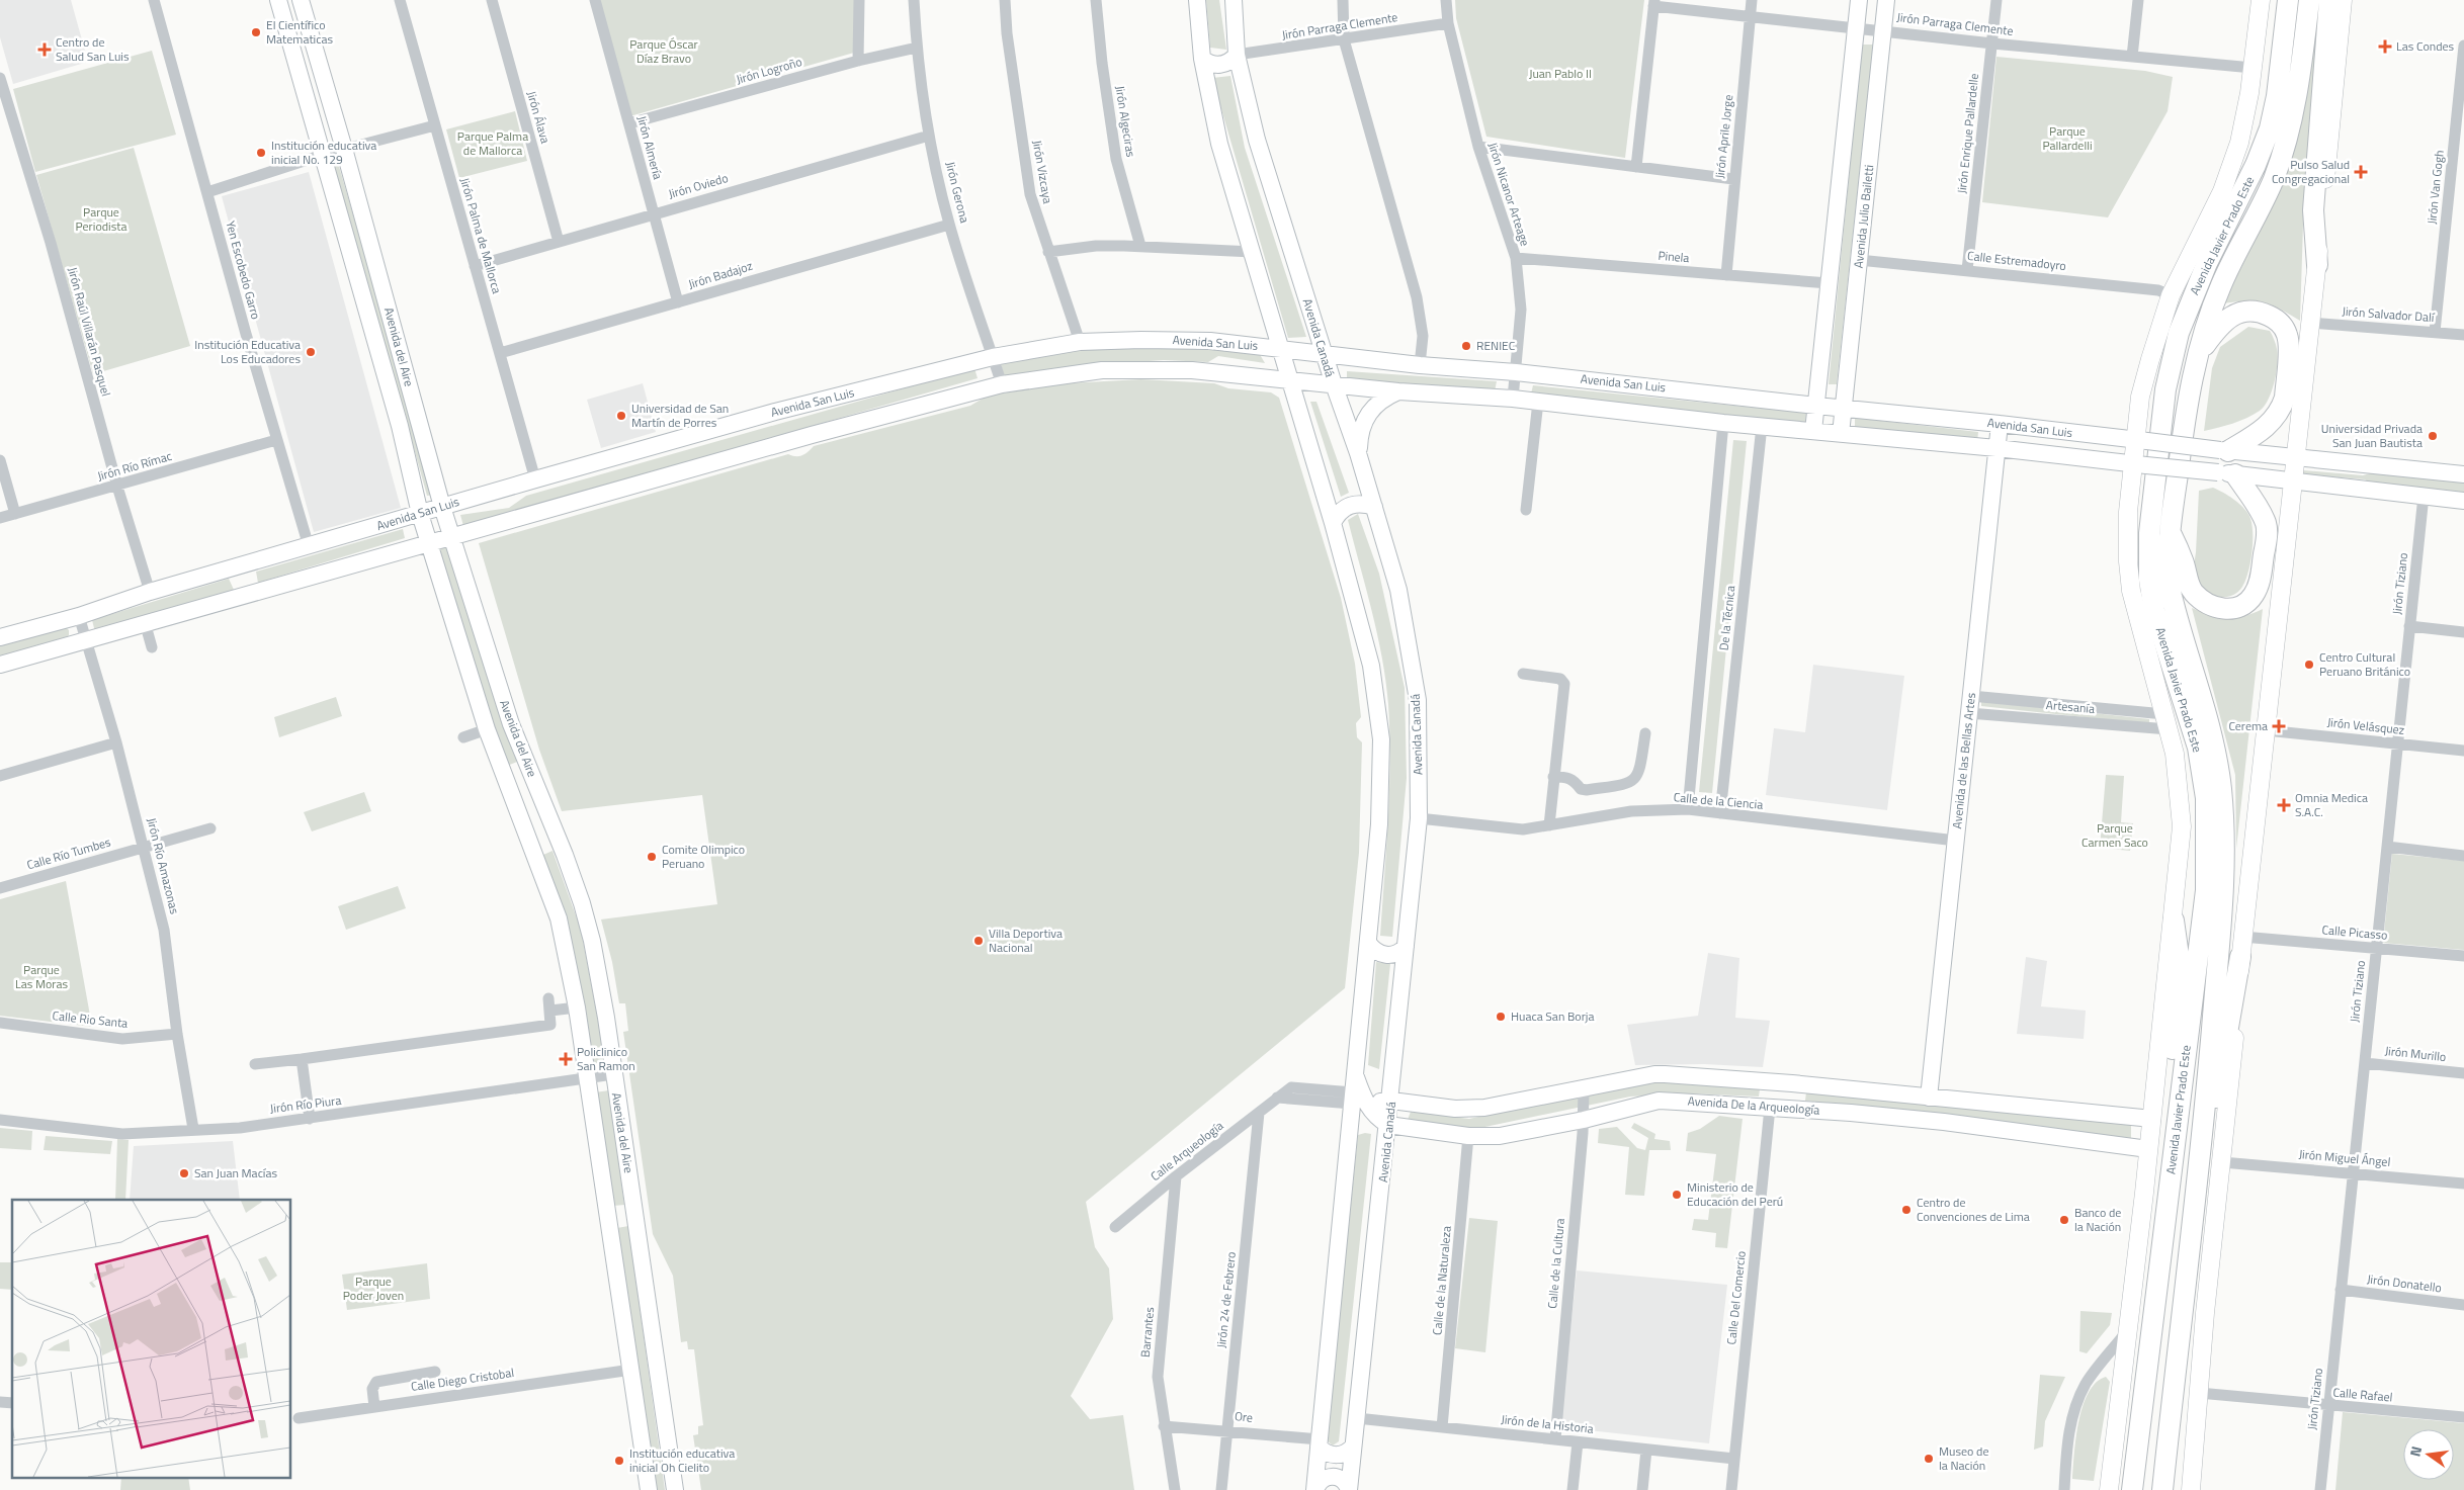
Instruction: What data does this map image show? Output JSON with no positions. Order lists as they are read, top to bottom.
{
  "streets": {
    "highway": ["Avenida Javier Prado Este"],
    "main road": [
      "Avenida Julio Bailetti",
      "Avenida Canadá",
      "Avenida San Luis",
      "Avenida del Aire",
      "Avenida de las Bellas Artes",
      "Avenida De la Arqueología"
    ],
    "street": [
      "Jirón Parraga Clemente",
      "Jirón Logroño",
      "Jirón Álava",
      "Jirón Algeciras",
      "Jirón Enrique Pallardelle",
      "Jirón Aprile Jorge",
      "Jirón Almería",
      "Jirón Vizcaya",
      "Jirón Oviedo",
      "Jirón Van Gogh",
      "Jirón Gerona",
      "Jirón Nicanor Arteage",
      "Jirón Palma de Mallorca",
      "Pinela",
      "Calle Estremadoyro",
      "Yen Escobedo Garro",
      "Jirón Badajoz",
      "Jirón Salvador Dalí",
      "Jirón Raúl Villarán Pasquel",
      "Jirón Río Rímac",
      "Jirón Tiziano",
      "De la Técnica",
      "Artesanía",
      "Jirón Velásquez",
      "Calle de la Ciencia",
      "Calle Río Tumbes",
      "Jirón Río Amazonas",
      "Calle Picasso",
      "Calle Rio Santa",
      "Jirón Murillo",
      "Jirón Río Piura",
      "Calle Arqueología",
      "Jirón Miguel Ángel",
      "Calle de la Cultura",
      "Calle de la Naturaleza",
      "Jirón Donatello",
      "Calle Del Comercio",
      "Jirón 24 de Febrero",
      "Barrantes",
      "Calle Diego Cristobal",
      "Calle Rafael",
      "Ore",
      "Jirón de la Historia"
    ]
  },
  "crossings": [
    ["Jirón Parraga Clemente", "Jirón Enrique Pallardelle"],
    ["Jirón Parraga Clemente", "Jirón Aprile Jorge"],
    ["Jirón Parraga Clemente", "Jirón Nicanor Arteage"],
    ["Jirón Parraga Clemente", "Avenida Julio Bailetti"],
    ["Jirón Parraga Clemente", "Avenida Javier Prado Este"],
    ["Jirón Parraga Clemente", "Avenida Canadá"],
    ["Jirón Logroño", "Jirón Almería"],
    ["Jirón Logroño", "Jirón Gerona"],
    ["Jirón Álava", "Jirón Oviedo"],
    ["Jirón Enrique Pallardelle", "Calle Estremadoyro"],
    ["Jirón Aprile Jorge", "Pinela"],
    ["Jirón Almería", "Jirón Oviedo"],
    ["Jirón Almería", "Jirón Badajoz"],
    ["Jirón Vizcaya", "Avenida San Luis"],
    ["Jirón Oviedo", "Jirón Gerona"],
    ["Jirón Oviedo", "Jirón Palma de Mallorca"],
    ["Jirón Van Gogh", "Jirón Salvador Dalí"],
    ["Jirón Gerona", "Jirón Badajoz"],
    ["Jirón Gerona", "Avenida San Luis"],
    ["Jirón Nicanor Arteage", "Pinela"],
    ["Jirón Nicanor Arteage", "Avenida San Luis"],
    ["Avenida Julio Bailetti", "Calle Estremadoyro"],
    ["Avenida Julio Bailetti", "Avenida San Luis"],
    ["Jirón Palma de Mallorca", "Jirón Badajoz"],
    ["Jirón Palma de Mallorca", "Avenida San Luis"],
    ["Avenida Javier Prado Este", "Calle Estremadoyro"],
    ["Avenida Javier Prado Este", "Avenida San Luis"],
    ["Avenida Javier Prado Este", "Artesanía"],
    ["Avenida Javier Prado Este", "Avenida De la Arqueología"],
    ["Yen Escobedo Garro", "Avenida San Luis"],
    ["Yen Escobedo Garro", "Jirón Río Rímac"],
    ["Jirón Raúl Villarán Pasquel", "Avenida San Luis"],
    ["Jirón Raúl Villarán Pasquel", "Jirón Río Rímac"],
    ["Avenida Canadá", "Avenida San Luis"],
    ["Avenida Canadá", "Calle de la Ciencia"],
    ["Avenida Canadá", "Avenida De la Arqueología"],
    ["Avenida Canadá", "Jirón de la Historia"],
    ["Avenida San Luis", "Avenida del Aire"],
    ["Avenida San Luis", "Jirón Tiziano"],
    ["Avenida San Luis", "De la Técnica"],
    ["Avenida San Luis", "Avenida de las Bellas Artes"],
    ["Avenida San Luis", "Jirón Río Amazonas"],
    ["Avenida del Aire", "Jirón Río Piura"],
    ["Avenida del Aire", "Calle Diego Cristobal"],
    ["Jirón Tiziano", "Jirón Velásquez"],
    ["Jirón Tiziano", "Calle Picasso"],
    ["Jirón Tiziano", "Jirón Murillo"],
    ["Jirón Tiziano", "Jirón Miguel Ángel"],
    ["Jirón Tiziano", "Jirón Donatello"],
    ["Jirón Tiziano", "Calle Rafael"],
    ["De la Técnica", "Calle de la Ciencia"],
    ["Artesanía", "Avenida de las Bellas Artes"],
    ["Avenida de las Bellas Artes", "Calle de la Ciencia"],
    ["Avenida de las Bellas Artes", "Avenida De la Arqueología"],
    ["Calle Río Tumbes", "Jirón Río Amazonas"],
    ["Jirón Río Amazonas", "Calle Rio Santa"],
    ["Jirón Río Amazonas", "Jirón Río Piura"],
    ["Avenida De la Arqueología", "Calle de la Cultura"],
    ["Avenida De la Arqueología", "Calle de la Naturaleza"],
    ["Avenida De la Arqueología", "Calle Del Comercio"],
    ["Calle Arqueología", "Jirón 24 de Febrero"],
    ["Calle Arqueología", "Barrantes"],
    ["Calle de la Cultura", "Jirón de la Historia"],
    ["Calle de la Naturaleza", "Jirón de la Historia"],
    ["Calle Del Comercio", "Jirón de la Historia"],
    ["Jirón 24 de Febrero", "Ore"],
    ["Barrantes", "Ore"]
  ],
  "parks": [
    "Parque Óscar Díaz Bravo",
    "Juan Pablo II",
    "Parque Pallardelli",
    "Parque Palma de Mallorca",
    "Parque Periodista",
    "Parque Carmen Saco",
    "Parque Las Moras",
    "Parque Poder Joven"
  ],
  "places": {
    "other": [
      "El Científico Matematicas",
      "Institución educativa inicial No. 129",
      "RENIEC",
      "Institución Educativa Los Educadores",
      "Universidad de San Martín de Porres",
      "Universidad Privada San Juan Bautista",
      "Centro Cultural Peruano Británico",
      "Comite Olimpico Peruano",
      "Villa Deportiva Nacional",
      "Huaca San Borja",
      "San Juan Macías",
      "Ministerio de Educación del Perú",
      "Centro de Convenciones de Lima",
      "Banco de la Nación",
      "Museo de la Nación",
      "Institución educativa inicial Oh Cielito"
    ],
    "health": [
      "Las Condes",
      "Centro de Salud San Luis",
      "Pulso Salud Congregacional",
      "Cerema",
      "Omnia Medica S.A.C.",
      "Policlinico San Ramon"
    ]
  },
  "north": "left"
}
